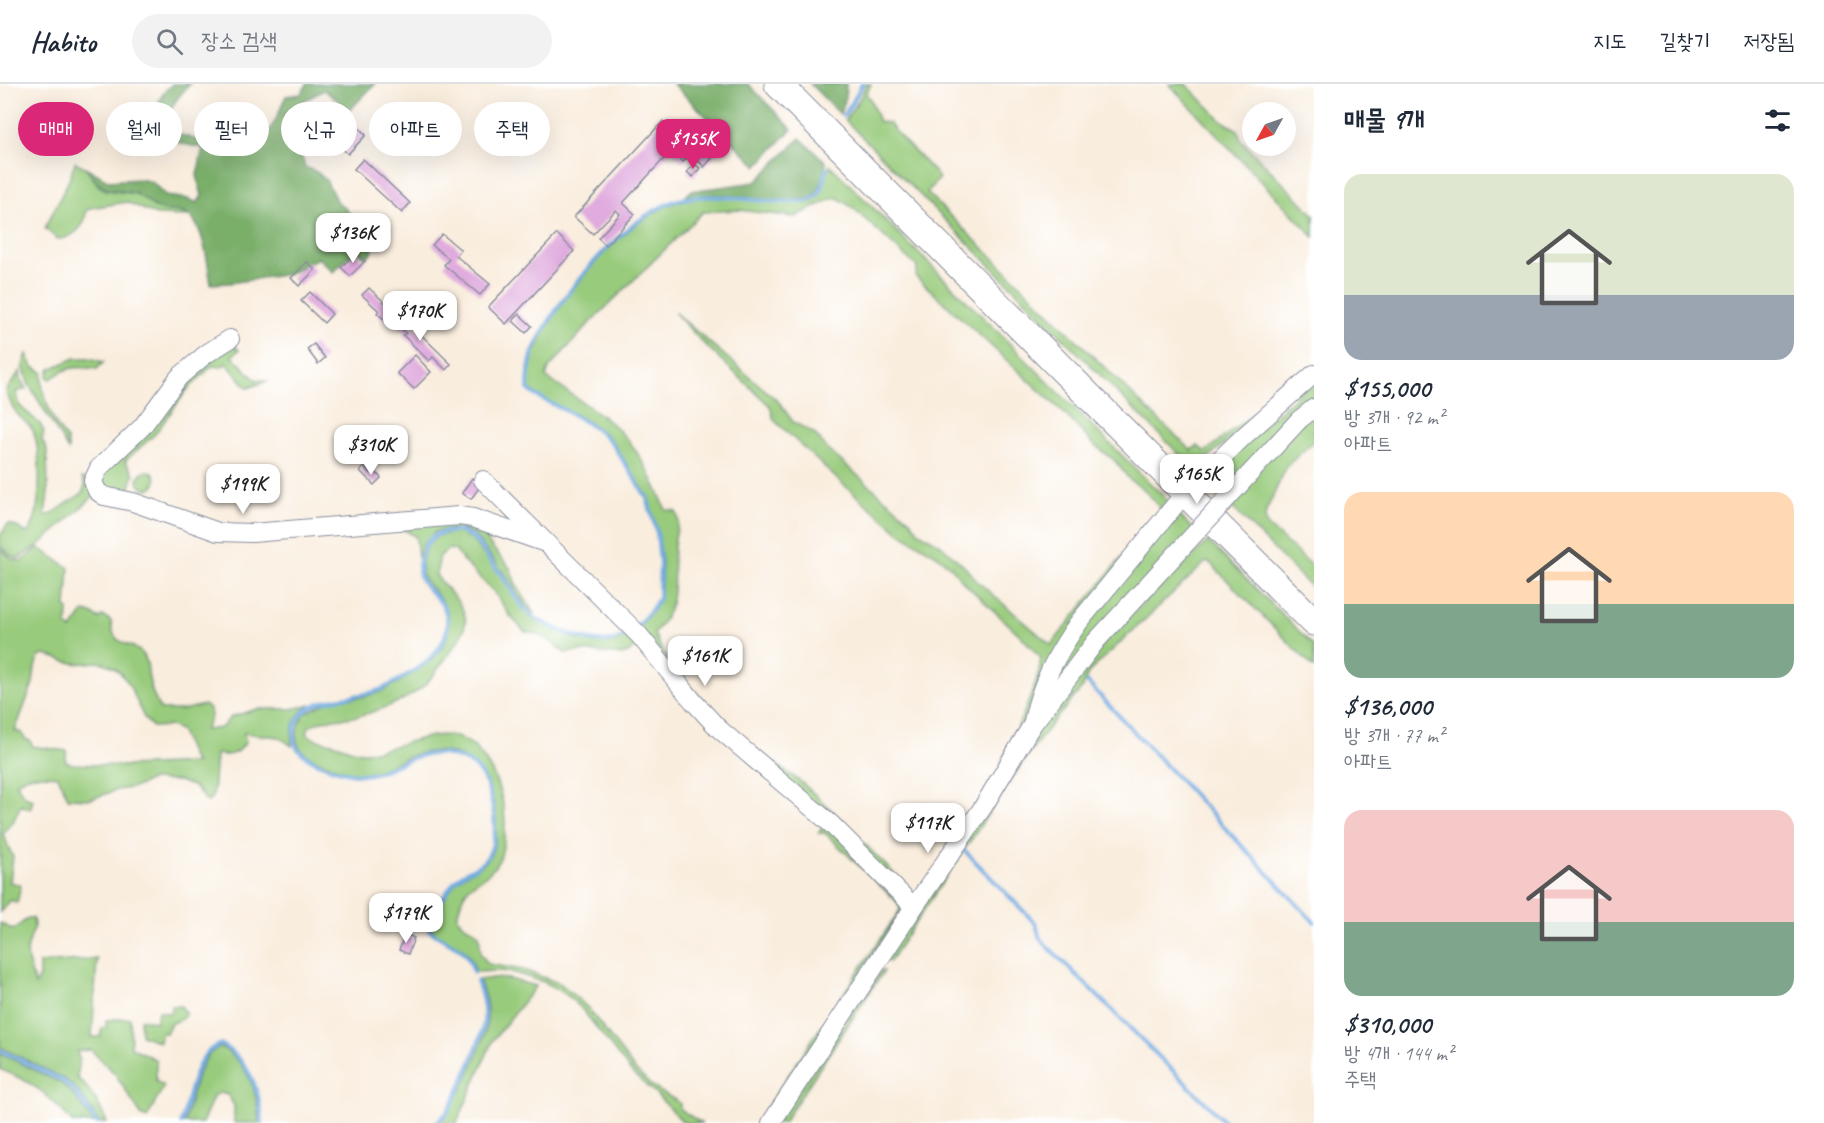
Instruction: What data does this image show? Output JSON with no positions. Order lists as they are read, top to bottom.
{
  "north": "bottom left",
  "page": {
    "header": "Habito",
    "search": "장소 검색",
    "nav": ["지도", "길찾기", "저장됨"],
    "heading": "매물 9개",
    "chip": [
      "매매",
      "월세",
      "필터",
      "신규",
      "아파트",
      "주택"
    ],
    "price": [
      "$155K",
      "$136K",
      "$170K",
      "$310K",
      "$165K",
      "$199K",
      "$161K",
      "$117K",
      "$179K"
    ],
    "list": [
      {
        "name": "$155,000",
        "note": "방 3개 · 92 m² · 아파트"
      },
      {
        "name": "$136,000",
        "note": "방 3개 · 77 m² · 아파트"
      },
      {
        "name": "$310,000",
        "note": "방 4개 · 144 m² · 주택"
      }
    ]
  }
}
